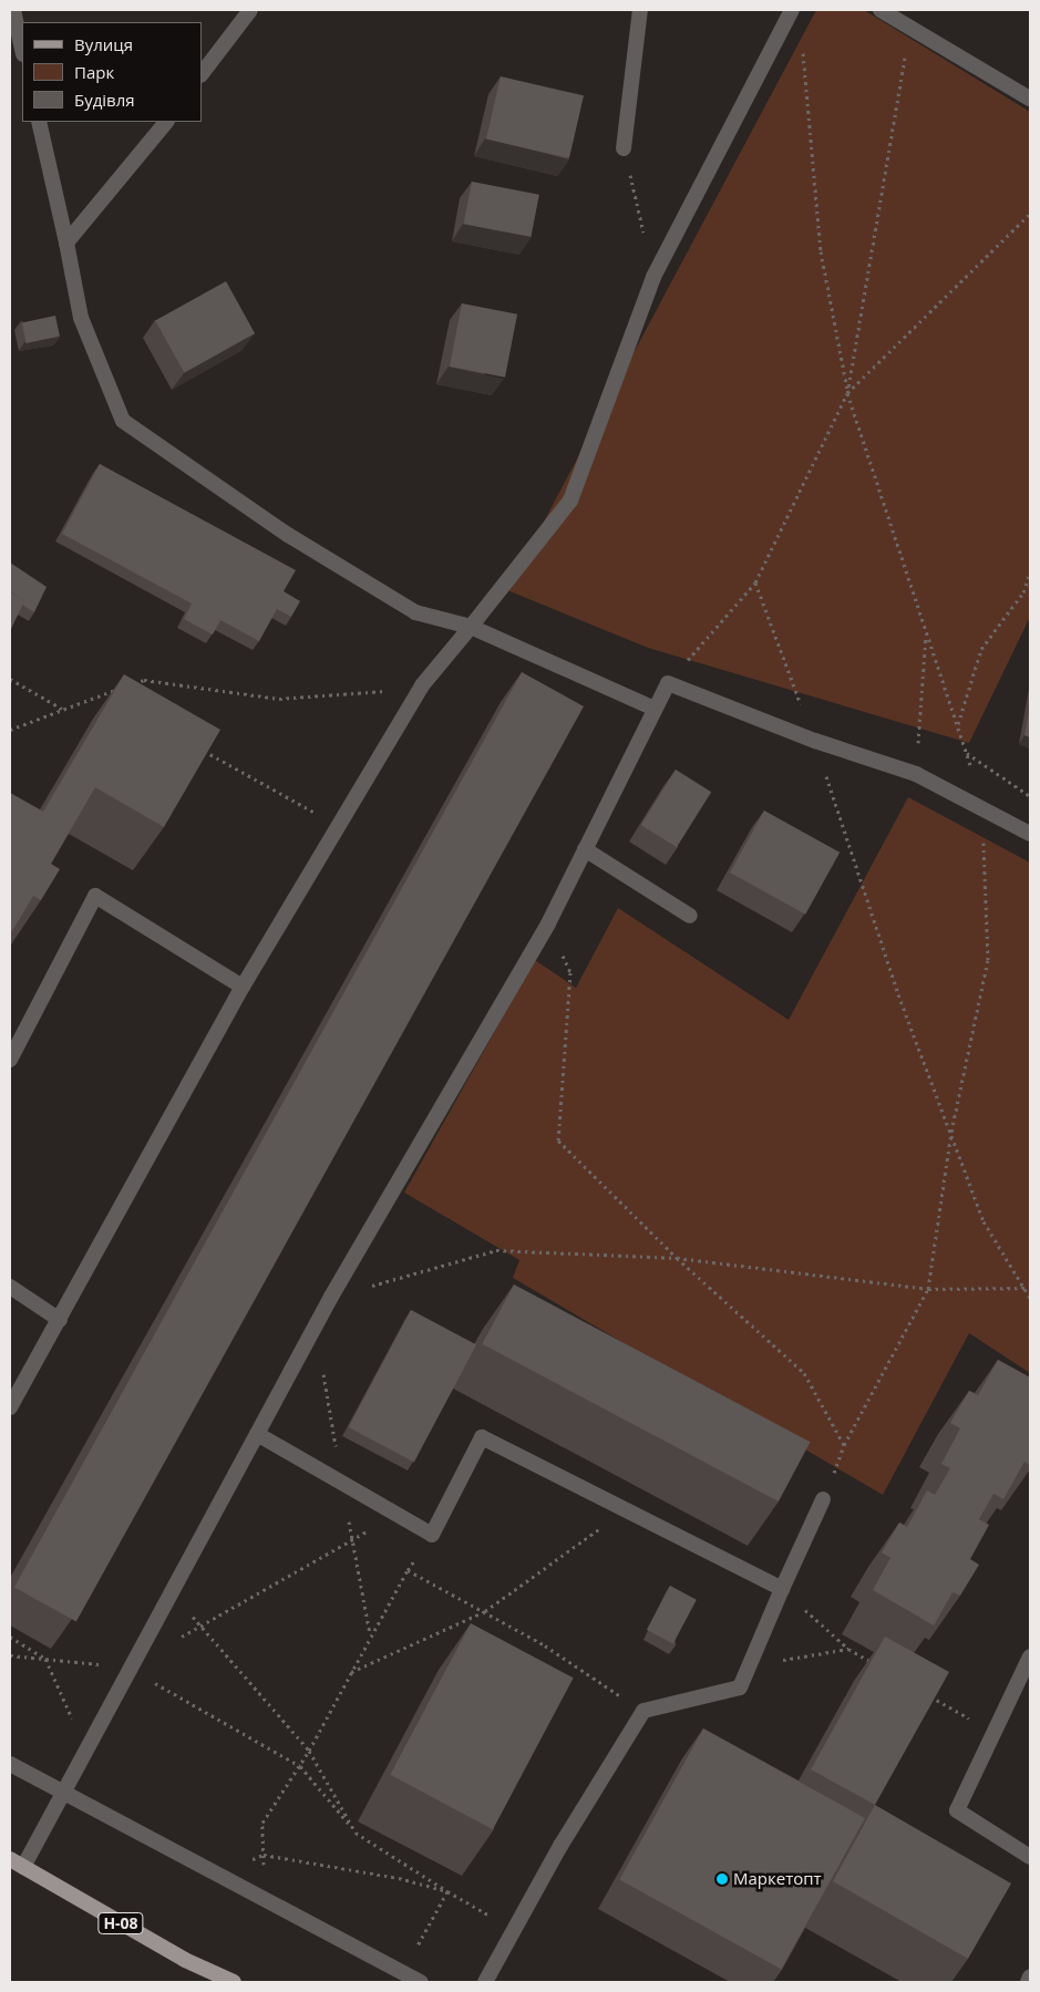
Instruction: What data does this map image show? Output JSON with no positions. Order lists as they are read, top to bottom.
{
  "streets": {
    "main road": ["Н-08"]
  },
  "places": ["Маркетопт"],
  "legend": ["Вулиця", "Парк", "Будівля"]
}
